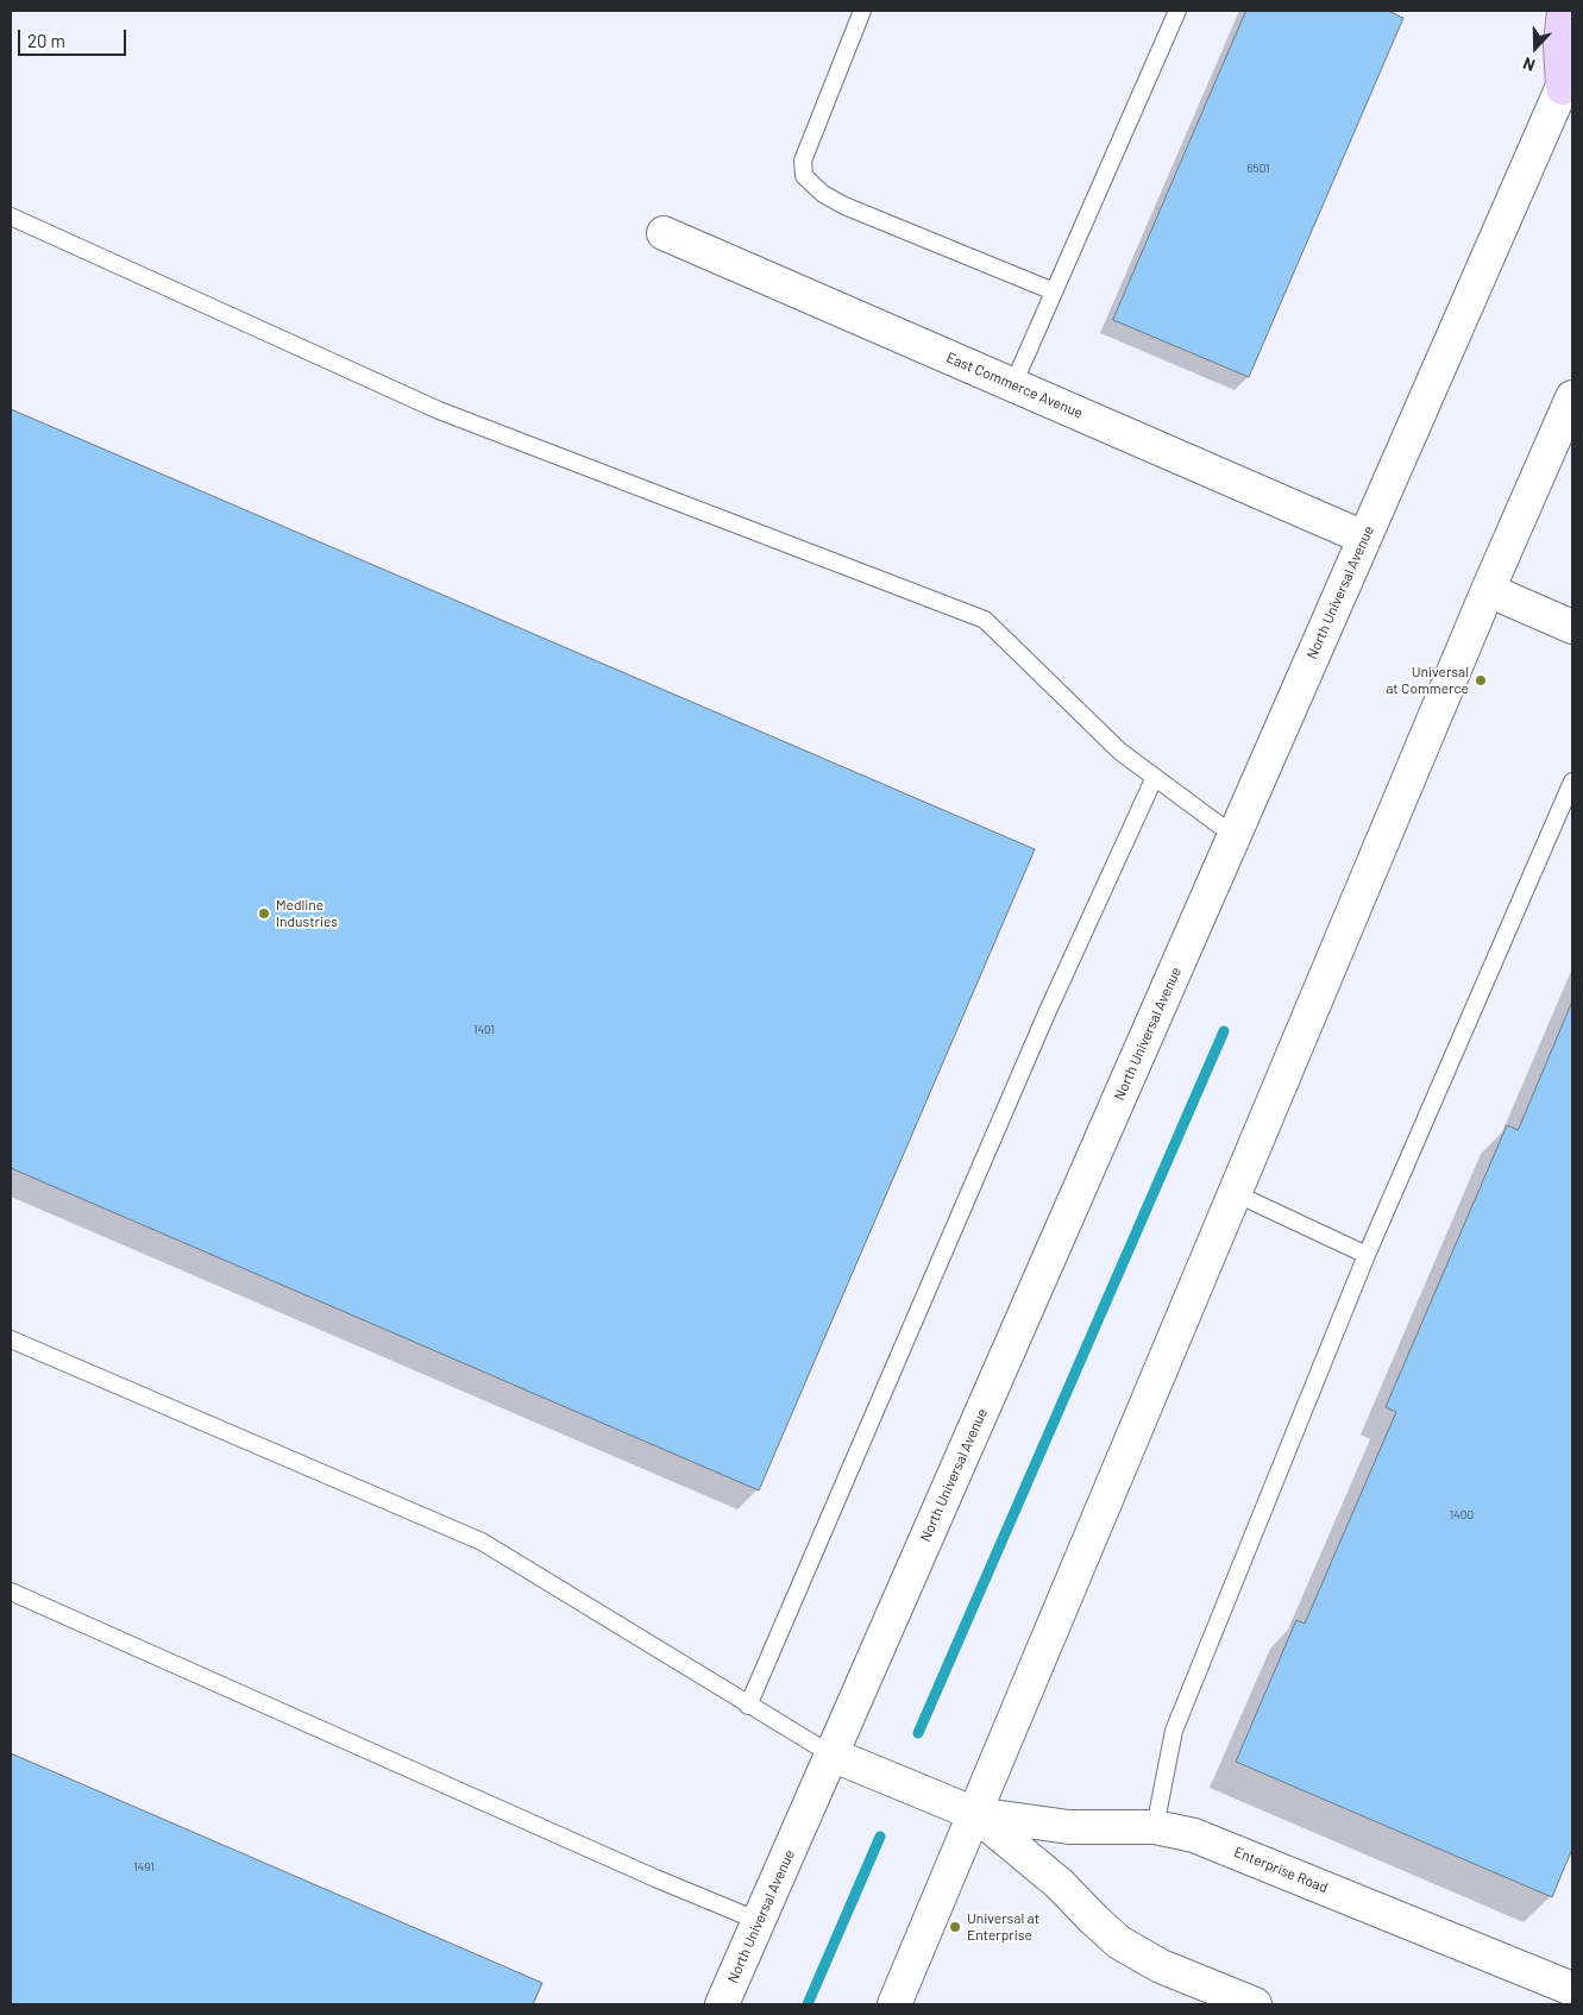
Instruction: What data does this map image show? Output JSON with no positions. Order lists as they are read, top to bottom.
{
  "streets": {
    "street": ["East Commerce Avenue", "North Universal Avenue", "Enterprise Road"]
  },
  "crossings": [
    ["East Commerce Avenue", "North Universal Avenue"],
    ["North Universal Avenue", "Enterprise Road"]
  ],
  "places": ["Universal at Commerce", "Medline Industries", "Universal at Enterprise"],
  "house_numbers": [
    "6501",
    "1401",
    "1400",
    "1491"
  ],
  "scale_bar": "20 m",
  "north": "bottom"
}
